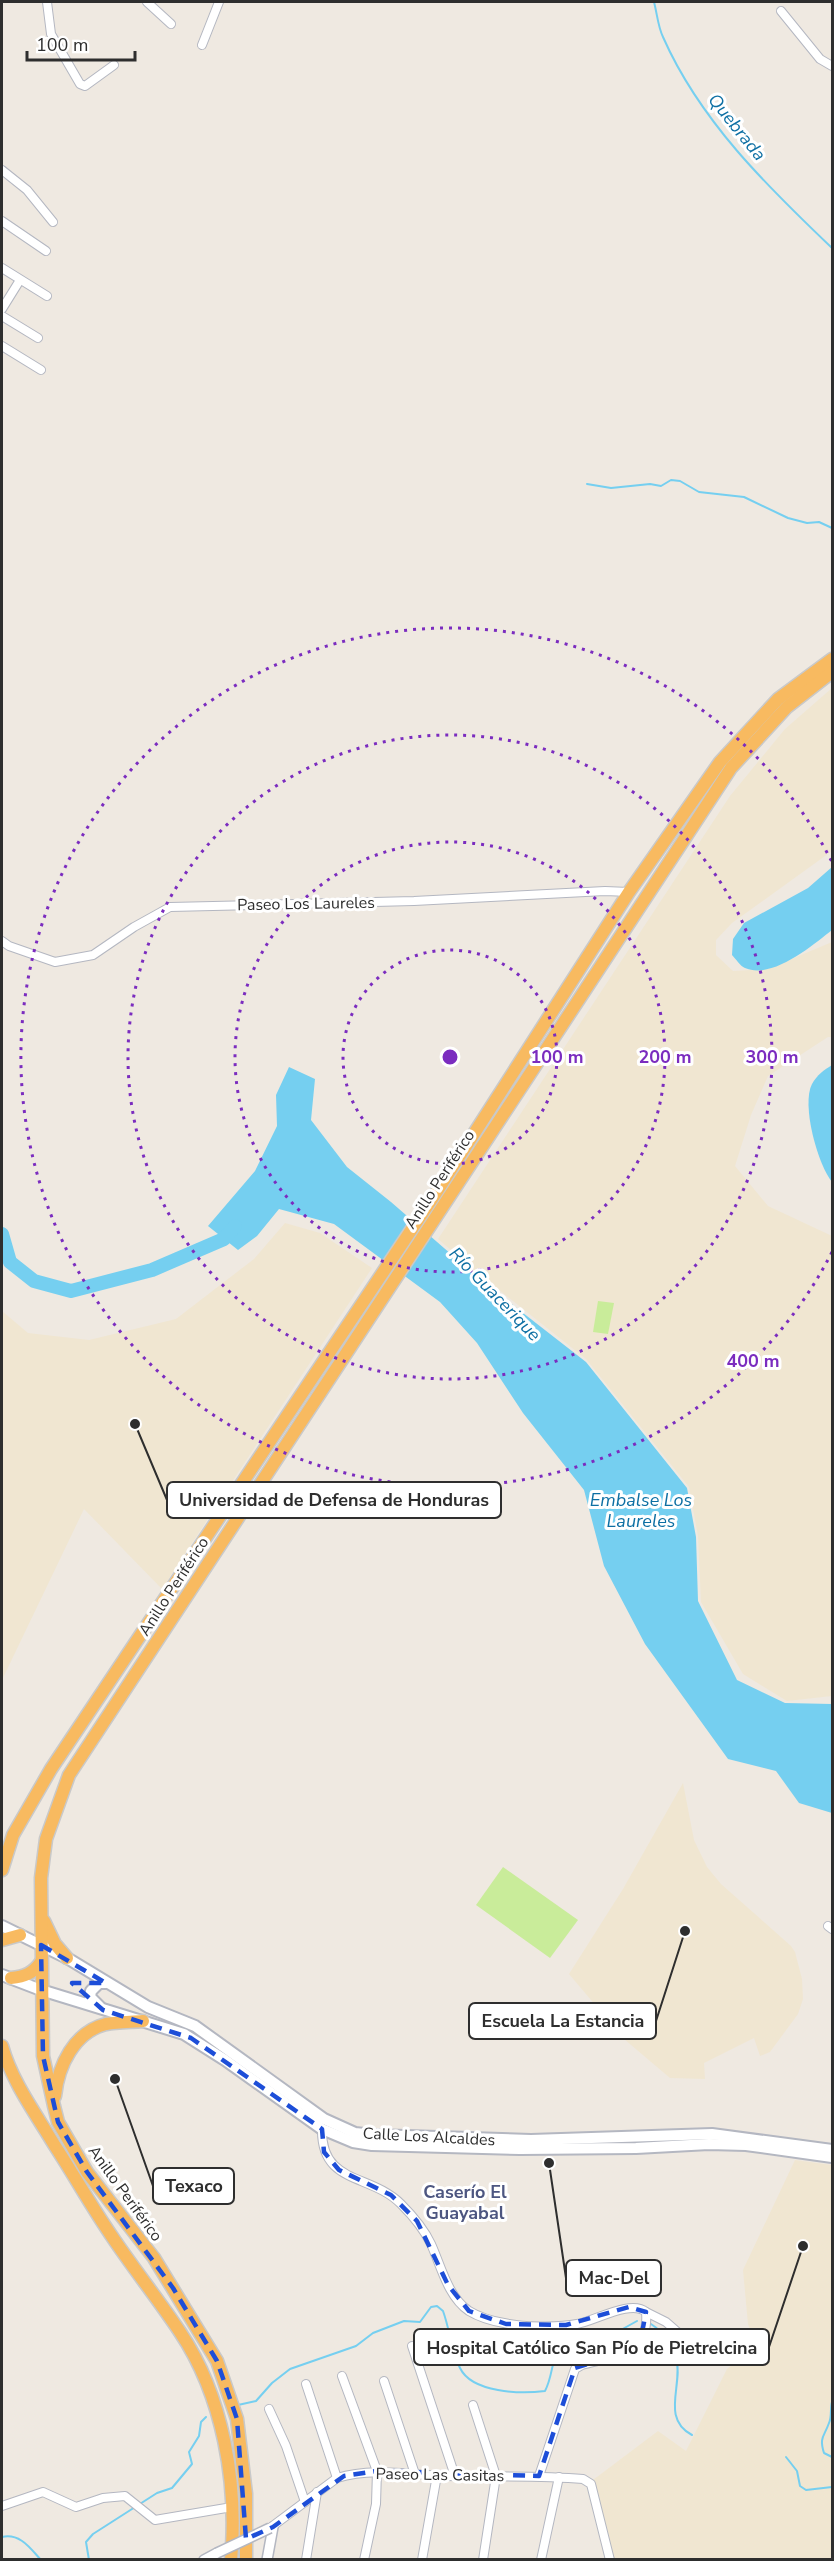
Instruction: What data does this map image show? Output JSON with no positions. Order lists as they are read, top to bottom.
{
  "streets": {
    "highway": ["Anillo Periférico"],
    "main road": ["Calle Los Alcaldes"],
    "street": ["Paseo Los Laureles", "Paseo Las Casitas"]
  },
  "crossings": [
    ["Paseo Los Laureles", "Anillo Periférico"],
    ["Anillo Periférico", "Calle Los Alcaldes"]
  ],
  "districts": ["Caserío El Guayabal"],
  "water": ["Quebrada", "Río Guacerique", "Embalse Los Laureles"],
  "places": [
    "Universidad de Defensa de Honduras",
    "Escuela La Estancia",
    "Texaco",
    "Mac-Del",
    "Hospital Católico San Pío de Pietrelcina"
  ],
  "scale_bar": "100 m",
  "rings": [
    "100 m",
    "200 m",
    "300 m",
    "400 m"
  ]
}
